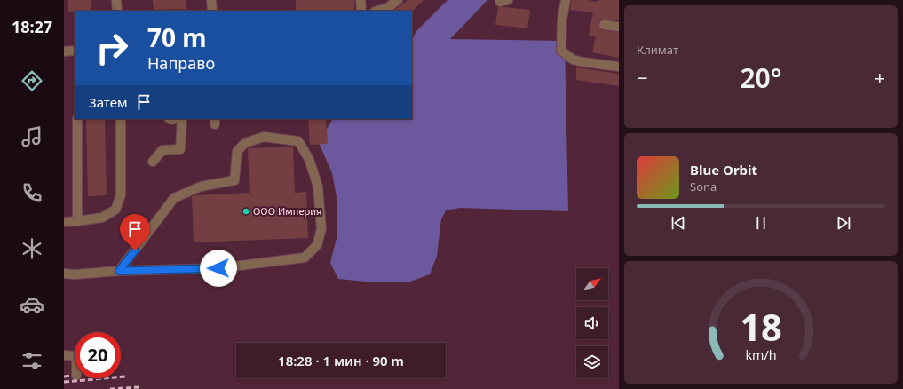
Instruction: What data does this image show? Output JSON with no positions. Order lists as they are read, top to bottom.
{
  "places": ["ООО Империя"],
  "north": "top right",
  "page": {
    "tabs": "18:27",
    "tile": "Климат",
    "turn": ["70 m", "Направо"],
    "heat": ["−", "20°", "+"],
    "then": "Затем",
    "song": ["Blue Orbit", "Sona"],
    "limit": "20",
    "trip": "18:28 · 1 мин · 90 m",
    "gauge": ["18", "km/h"]
  }
}
